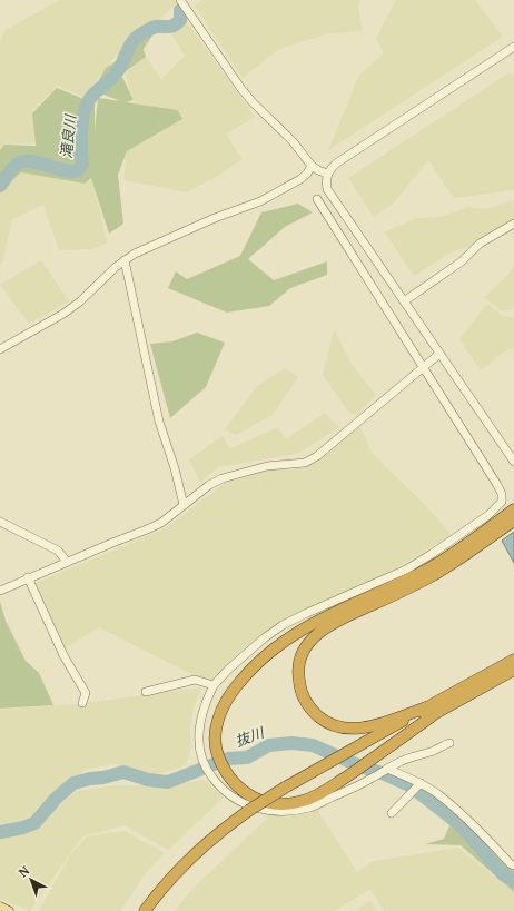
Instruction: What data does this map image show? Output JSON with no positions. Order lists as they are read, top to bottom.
{
  "water": ["滝良川", "抜川"],
  "north": "top left"
}
